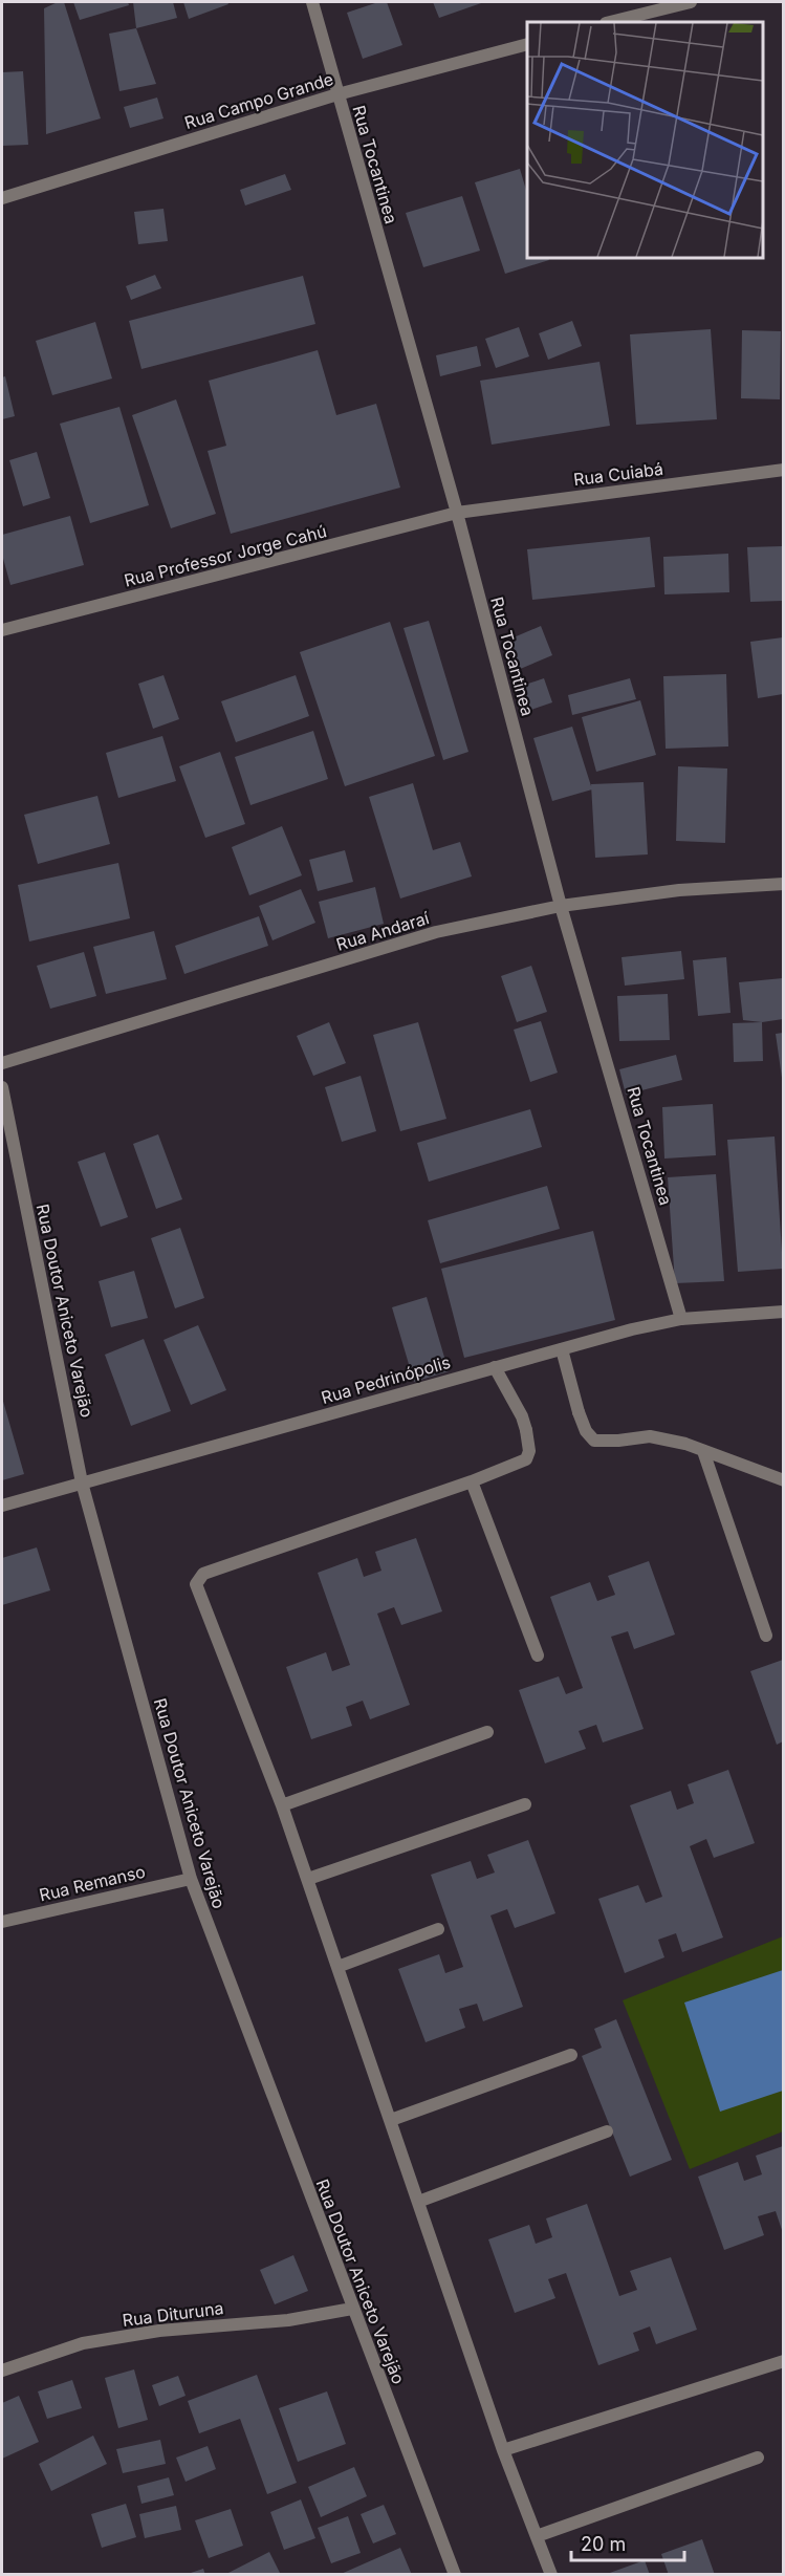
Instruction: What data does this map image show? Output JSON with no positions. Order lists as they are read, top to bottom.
{
  "streets": {
    "street": [
      "Rua Campo Grande",
      "Rua Tocantinea",
      "Rua Cuiabá",
      "Rua Professor Jorge Cahú",
      "Rua Andaraí",
      "Rua Doutor Aniceto Varejão",
      "Rua Pedrinópolis",
      "Rua Remanso",
      "Rua Dituruna"
    ]
  },
  "crossings": [
    ["Rua Campo Grande", "Rua Tocantinea"],
    ["Rua Tocantinea", "Rua Cuiabá"],
    ["Rua Tocantinea", "Rua Professor Jorge Cahú"],
    ["Rua Tocantinea", "Rua Andaraí"],
    ["Rua Tocantinea", "Rua Pedrinópolis"],
    ["Rua Cuiabá", "Rua Professor Jorge Cahú"],
    ["Rua Doutor Aniceto Varejão", "Rua Pedrinópolis"],
    ["Rua Doutor Aniceto Varejão", "Rua Remanso"],
    ["Rua Doutor Aniceto Varejão", "Rua Dituruna"]
  ],
  "scale_bar": "20 m"
}
